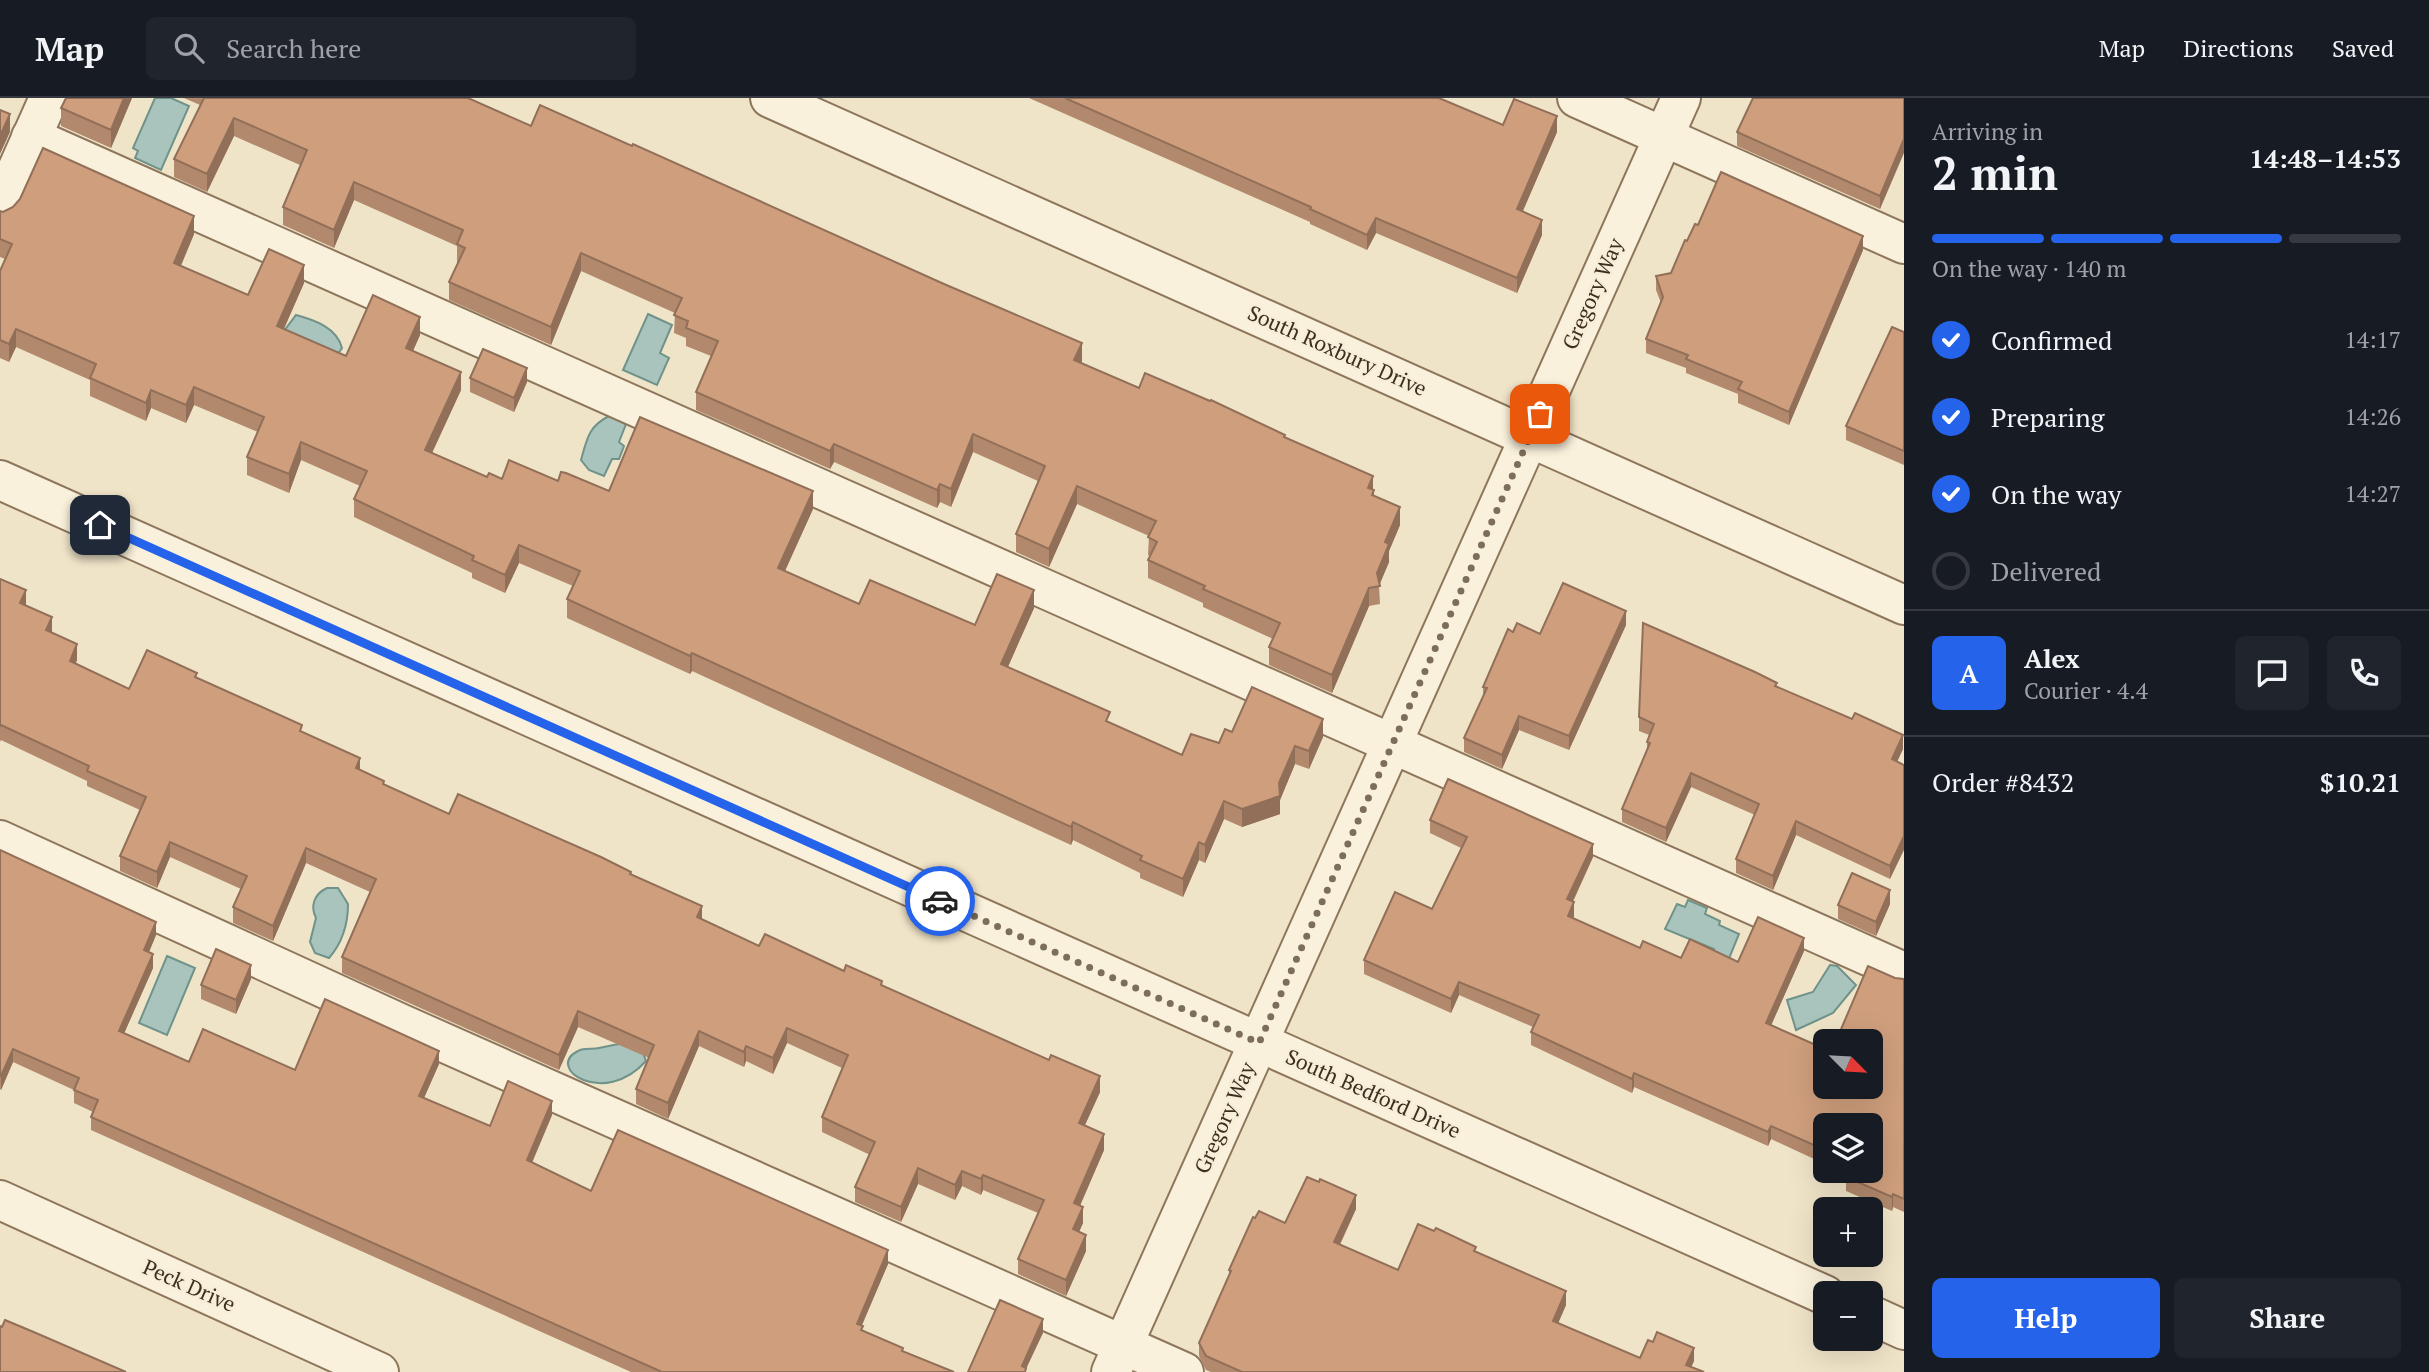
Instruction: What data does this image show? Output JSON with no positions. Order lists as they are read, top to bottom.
{
  "streets": {
    "street": [
      "Gregory Way",
      "South Roxbury Drive",
      "South Bedford Drive",
      "Peck Drive"
    ]
  },
  "crossings": [
    ["Gregory Way", "South Roxbury Drive"],
    ["Gregory Way", "South Bedford Drive"]
  ],
  "north": "bottom right",
  "page": {
    "header": "Map",
    "search": "Search here",
    "nav": ["Map", "Directions", "Saved"],
    "heading": ["2 min", "Arriving in", "14:48–14:53"],
    "panel": [
      "Alex",
      "Courier · 4.4",
      "Order #8432",
      "$10.21"
    ],
    "bar": "On the way · 140 m",
    "list": [
      ["Confirmed", "14:17"],
      ["Preparing", "14:26"],
      ["On the way", "14:27"],
      "Delivered"
    ],
    "round": "A",
    "map_buttons": ["+", "−"],
    "buttons": ["Help", "Share"]
  }
}
